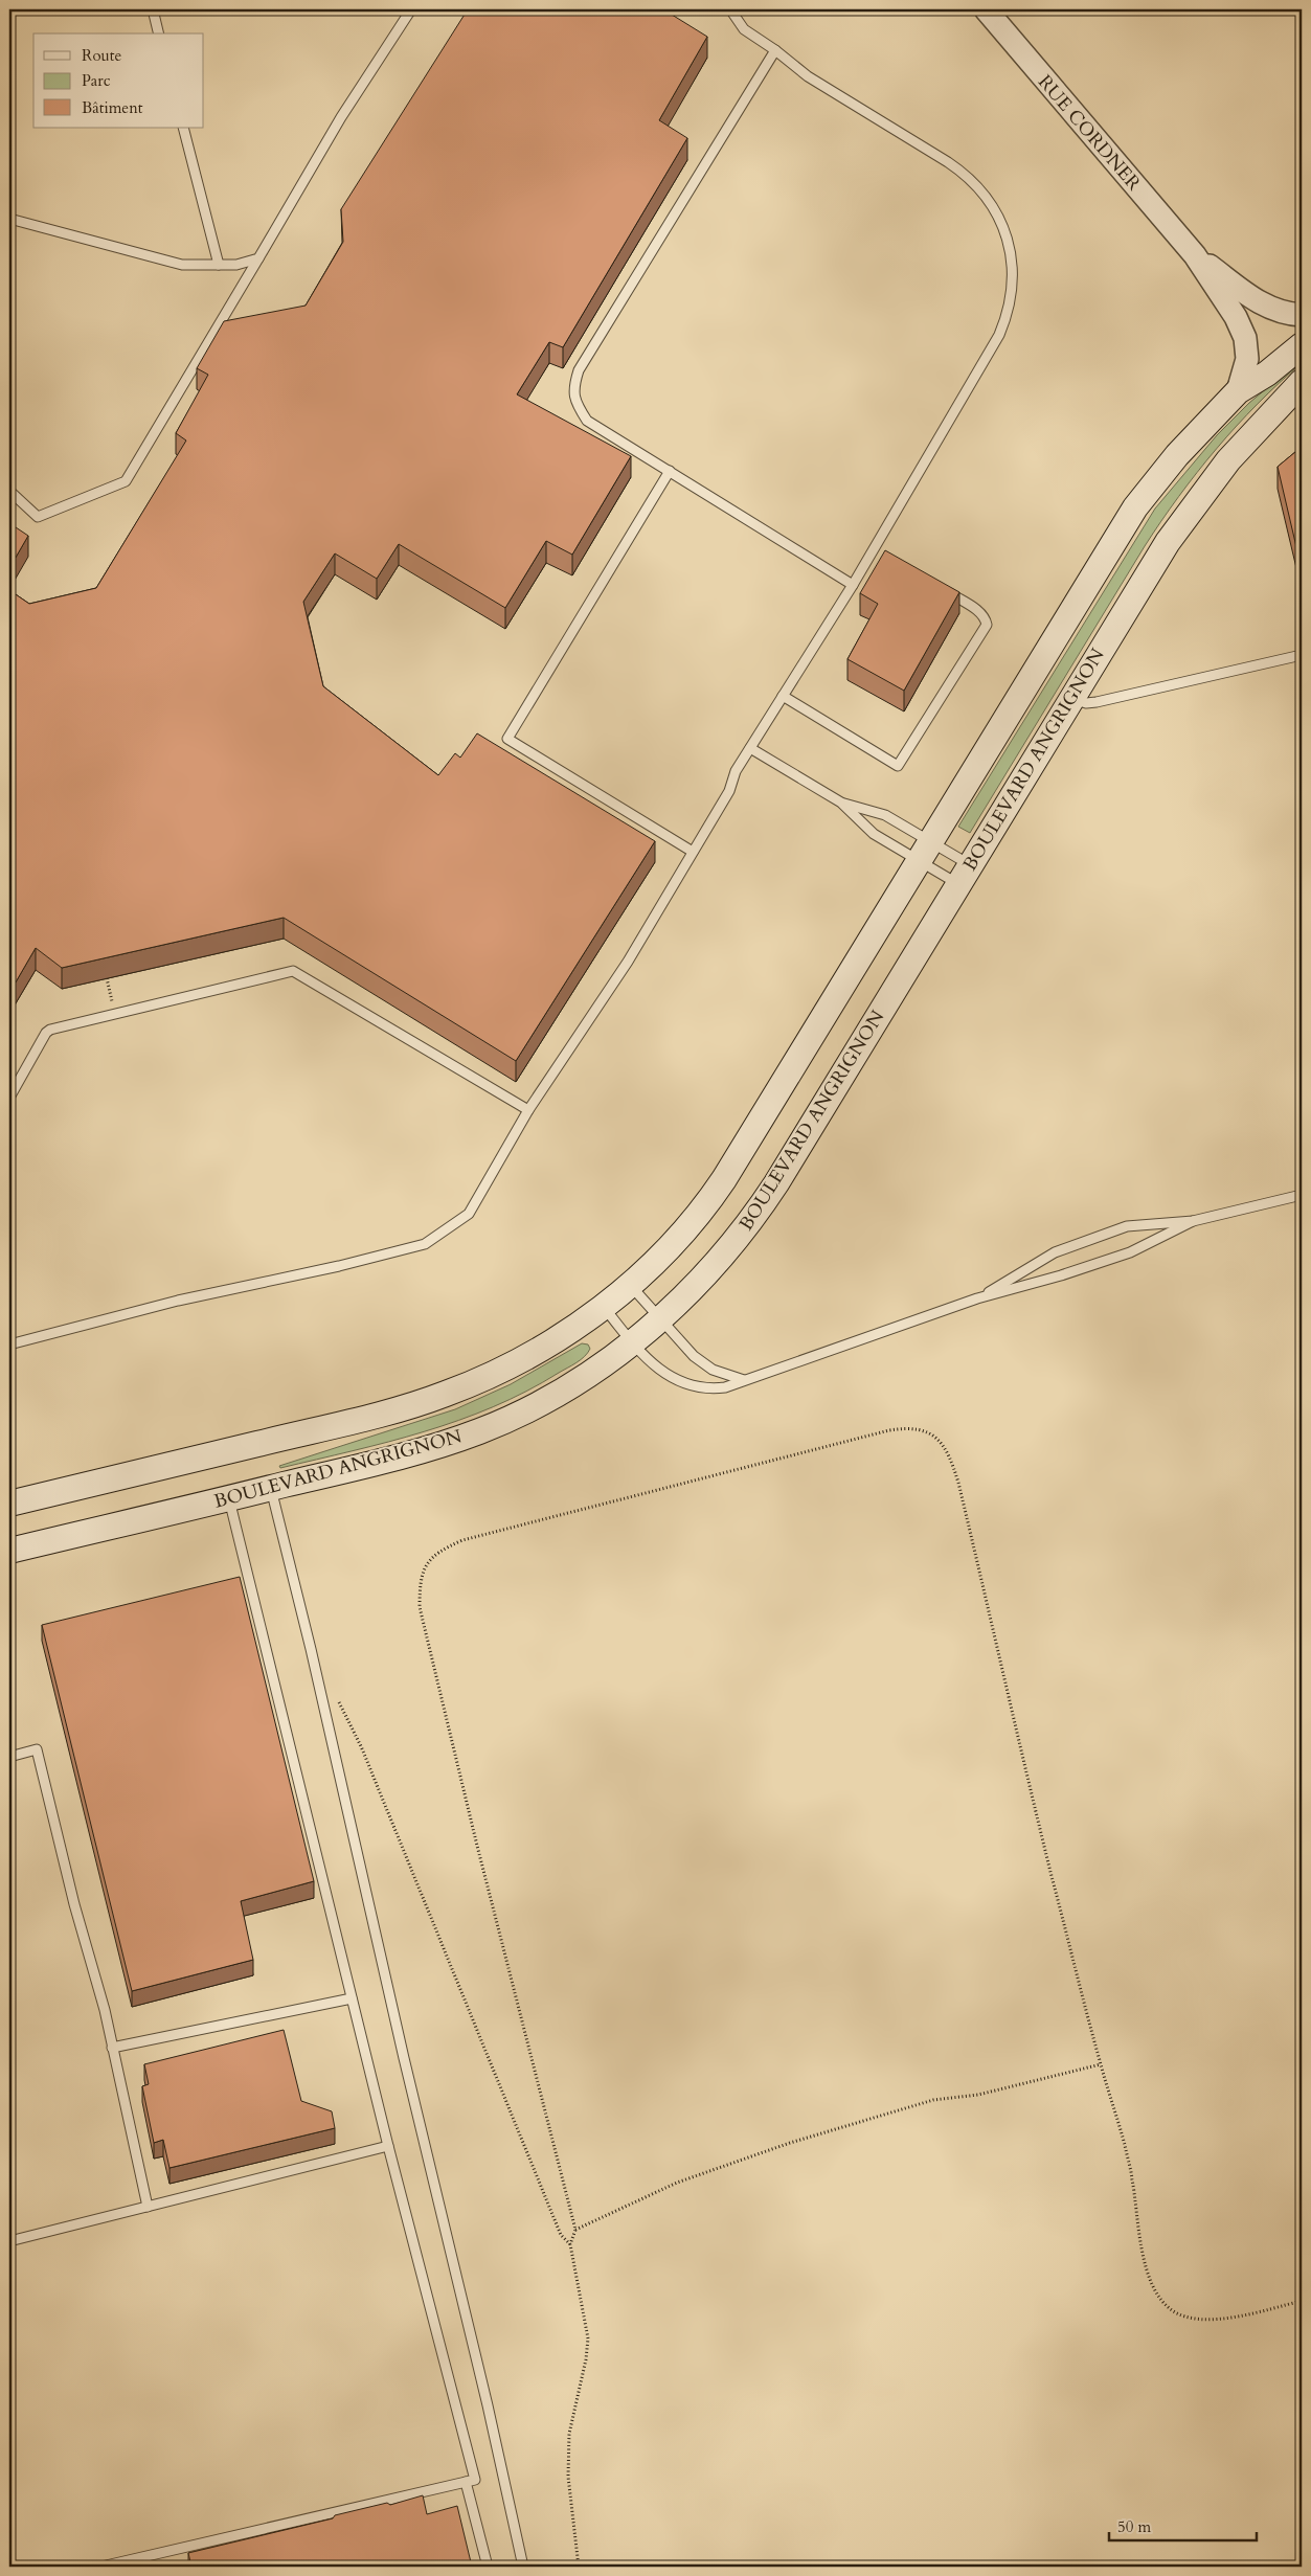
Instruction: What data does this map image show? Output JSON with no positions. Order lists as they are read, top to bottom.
{
  "streets": {
    "main road": ["BOULEVARD ANGRIGNON"],
    "street": ["RUE CORDNER"]
  },
  "legend": ["Route", "Parc", "Bâtiment"],
  "scale_bar": "50 m"
}
